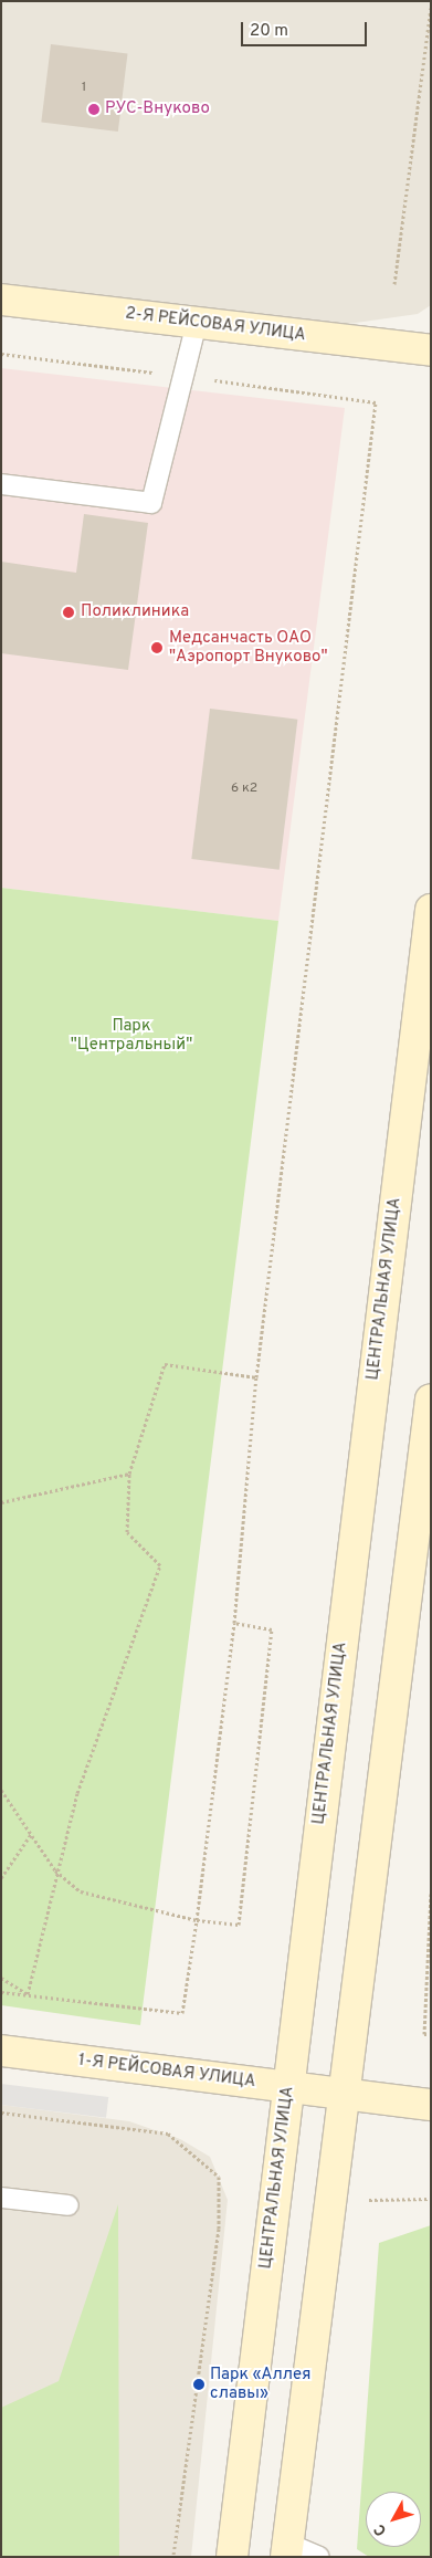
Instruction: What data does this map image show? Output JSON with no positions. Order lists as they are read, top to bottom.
{
  "streets": {
    "main road": ["2-Я РЕЙСОВАЯ УЛИЦА", "ЦЕНТРАЛЬНАЯ УЛИЦА", "1-Я РЕЙСОВАЯ УЛИЦА"]
  },
  "crossings": [
    ["ЦЕНТРАЛЬНАЯ УЛИЦА", "1-Я РЕЙСОВАЯ УЛИЦА"]
  ],
  "parks": ["Парк \"Центральный\""],
  "places": [
    "РУС-Внуково",
    "Поликлиника",
    "Медсанчасть ОАО \"Аэропорт Внуково\"",
    "Парк «Аллея славы»"
  ],
  "house_numbers": ["1", "6 к2"],
  "scale_bar": "20 m",
  "north": "bottom left"
}
